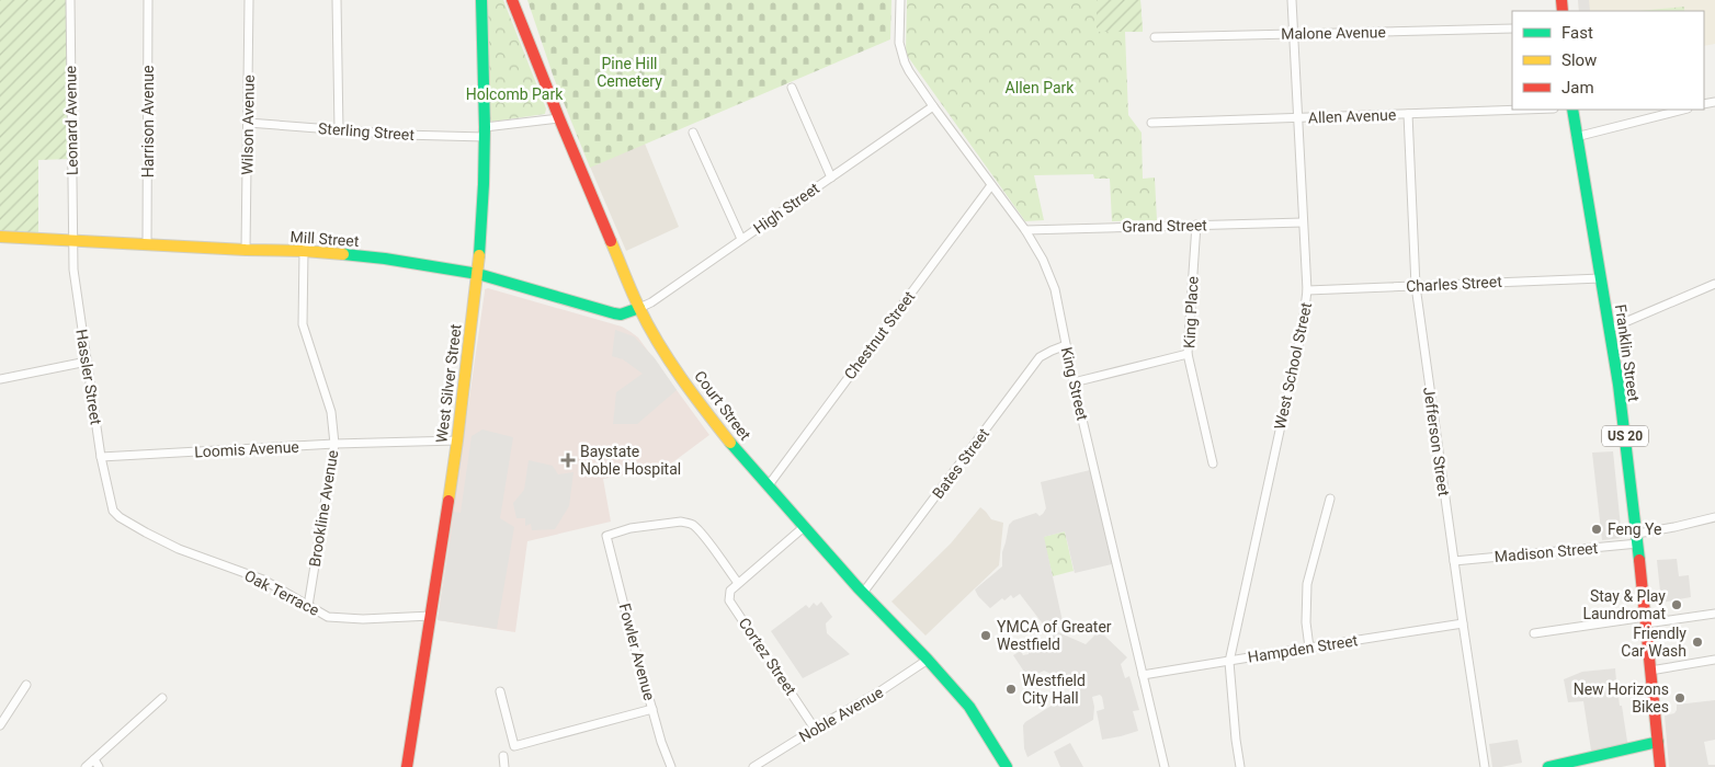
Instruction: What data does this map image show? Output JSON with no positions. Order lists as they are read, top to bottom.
{
  "streets": {
    "main road": [
      "Mill Street",
      "Franklin Street",
      "West Silver Street",
      "Court Street",
      "US 20"
    ],
    "street": [
      "Malone Avenue",
      "Allen Avenue",
      "Leonard Avenue",
      "Harrison Avenue",
      "Wilson Avenue",
      "Sterling Street",
      "High Street",
      "Grand Street",
      "Charles Street",
      "King Place",
      "Chestnut Street",
      "West School Street",
      "Hassler Street",
      "King Street",
      "Jefferson Street",
      "Loomis Avenue",
      "Bates Street",
      "Brookline Avenue",
      "Madison Street",
      "Oak Terrace",
      "Hampden Street",
      "Fowler Avenue",
      "Cortez Street",
      "Noble Avenue"
    ]
  },
  "crossings": [
    ["Malone Avenue", "West School Street"],
    ["Allen Avenue", "West School Street"],
    ["Allen Avenue", "Jefferson Street"],
    ["Leonard Avenue", "Mill Street"],
    ["Leonard Avenue", "Hassler Street"],
    ["Harrison Avenue", "Mill Street"],
    ["Wilson Avenue", "Sterling Street"],
    ["Wilson Avenue", "Mill Street"],
    ["Sterling Street", "West Silver Street"],
    ["Sterling Street", "Court Street"],
    ["High Street", "Mill Street"],
    ["High Street", "King Street"],
    ["High Street", "Court Street"],
    ["Grand Street", "King Place"],
    ["Grand Street", "West School Street"],
    ["Grand Street", "King Street"],
    ["Mill Street", "Hassler Street"],
    ["Mill Street", "West Silver Street"],
    ["Mill Street", "Court Street"],
    ["Mill Street", "Brookline Avenue"],
    ["Charles Street", "Franklin Street"],
    ["Charles Street", "West School Street"],
    ["Charles Street", "Jefferson Street"],
    ["Chestnut Street", "King Street"],
    ["Chestnut Street", "Court Street"],
    ["Franklin Street", "Madison Street"],
    ["West School Street", "Hampden Street"],
    ["Hassler Street", "Loomis Avenue"],
    ["Hassler Street", "Oak Terrace"],
    ["West Silver Street", "Loomis Avenue"],
    ["West Silver Street", "Oak Terrace"],
    ["King Street", "Bates Street"],
    ["King Street", "Hampden Street"],
    ["Court Street", "Bates Street"],
    ["Court Street", "Noble Avenue"],
    ["Jefferson Street", "Madison Street"],
    ["Jefferson Street", "Hampden Street"],
    ["Loomis Avenue", "Brookline Avenue"],
    ["Brookline Avenue", "Oak Terrace"],
    ["Fowler Avenue", "Cortez Street"],
    ["Cortez Street", "Noble Avenue"]
  ],
  "parks": ["Pine Hill Cemetery", "Allen Park", "Holcomb Park"],
  "places": {
    "health": ["Baystate Noble Hospital"],
    "other": [
      "Feng Ye",
      "Stay & Play Laundromat",
      "YMCA of Greater Westfield",
      "Friendly Car Wash",
      "Westfield City Hall",
      "New Horizons Bikes"
    ]
  },
  "legend": ["Fast", "Slow", "Jam"]
}
